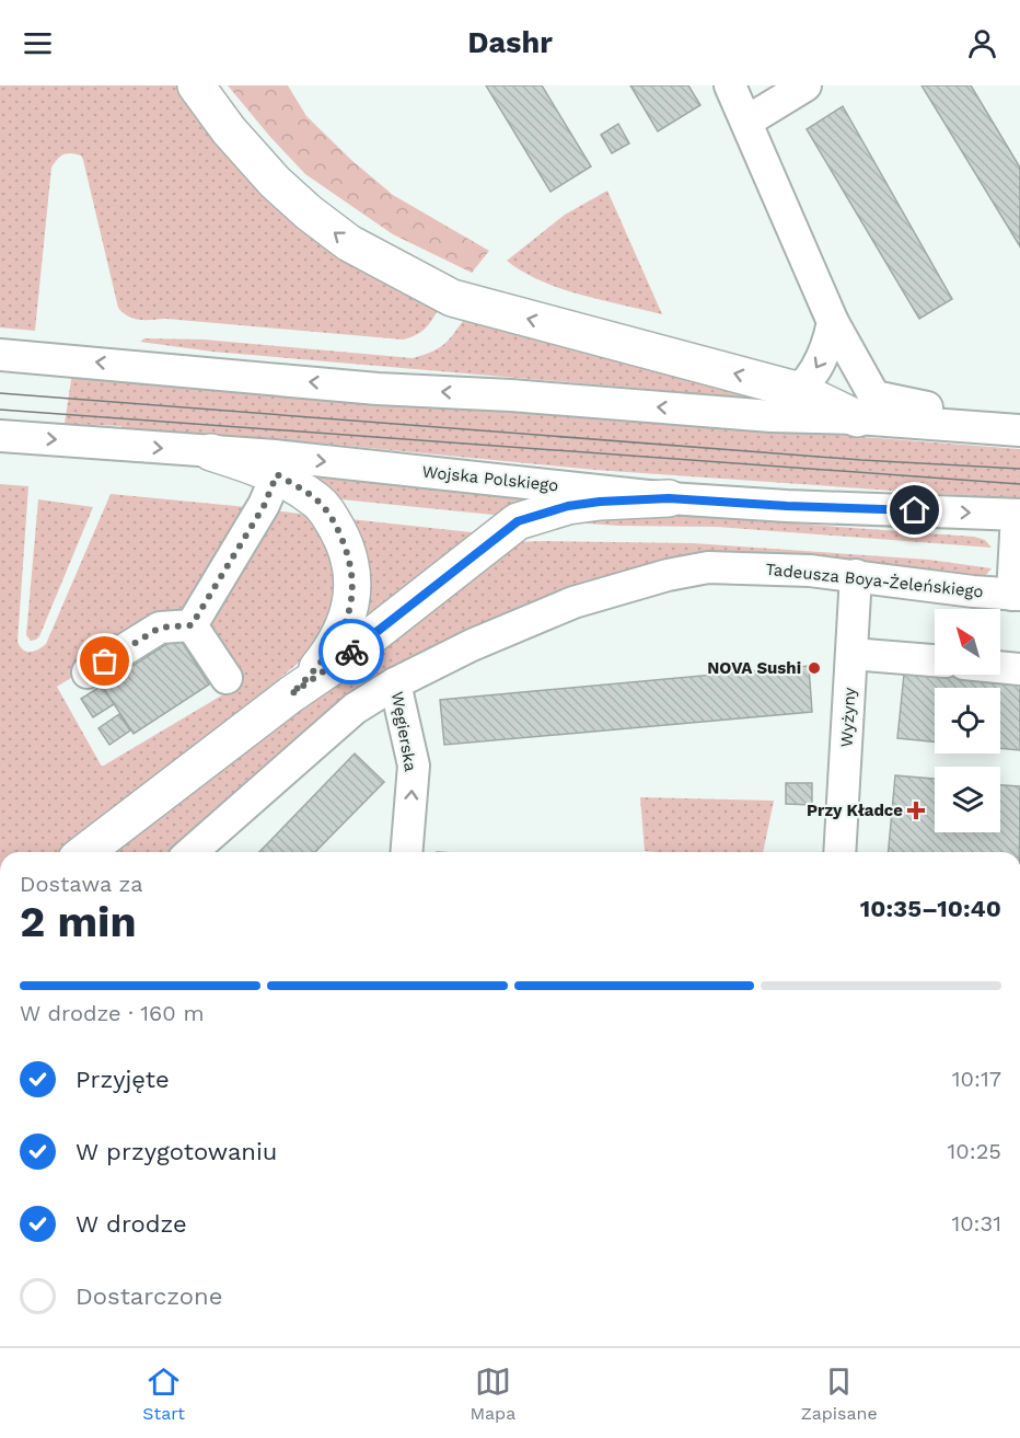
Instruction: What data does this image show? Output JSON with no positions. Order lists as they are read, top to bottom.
{
  "streets": {
    "street": [
      "Wojska Polskiego",
      "Tadeusza Boya-Żeleńskiego",
      "Wyżyny",
      "Węgierska"
    ]
  },
  "crossings": [
    ["Tadeusza Boya-Żeleńskiego", "Wyżyny"],
    ["Tadeusza Boya-Żeleńskiego", "Węgierska"]
  ],
  "one_way": ["Węgierska"],
  "places": {
    "other": ["NOVA Sushi"],
    "health": ["Przy Kładce"]
  },
  "north": "top left",
  "page": {
    "header": "Dashr",
    "heading": ["2 min", "Dostawa za", "10:35–10:40"],
    "bar": "W drodze · 160 m",
    "list": [
      ["Przyjęte", "10:17"],
      ["W przygotowaniu", "10:25"],
      ["W drodze", "10:31"],
      "Dostarczone"
    ],
    "tabs": ["Start", "Mapa", "Zapisane"]
  }
}
